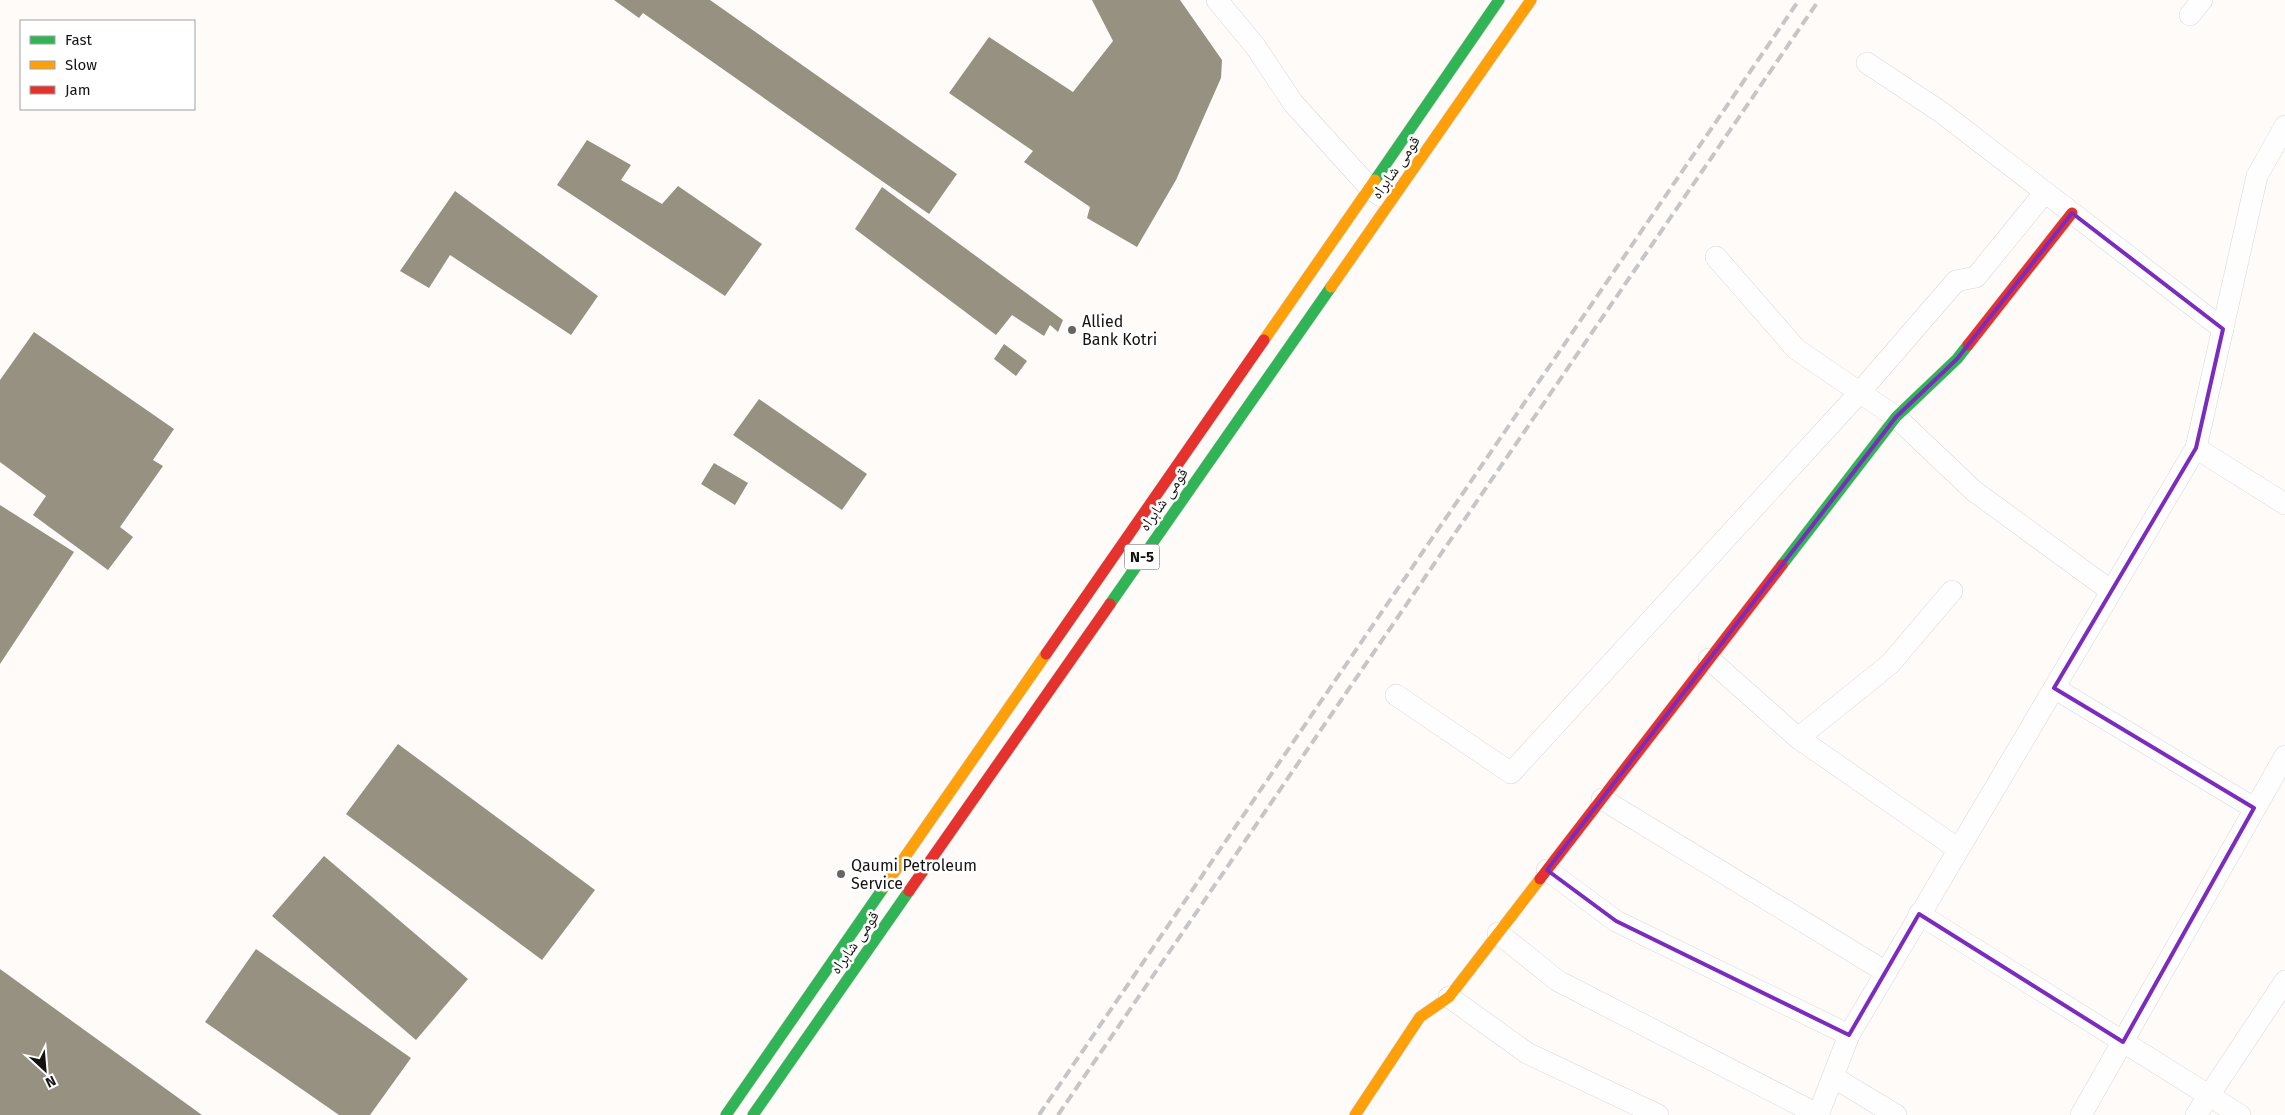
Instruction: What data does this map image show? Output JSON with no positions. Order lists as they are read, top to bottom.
{
  "streets": {
    "main road": ["قومی شاہراہ", "N-5"]
  },
  "places": ["Allied Bank Kotri", "Qaumi Petroleum Service"],
  "legend": ["Fast", "Slow", "Jam"],
  "north": "bottom right"
}
